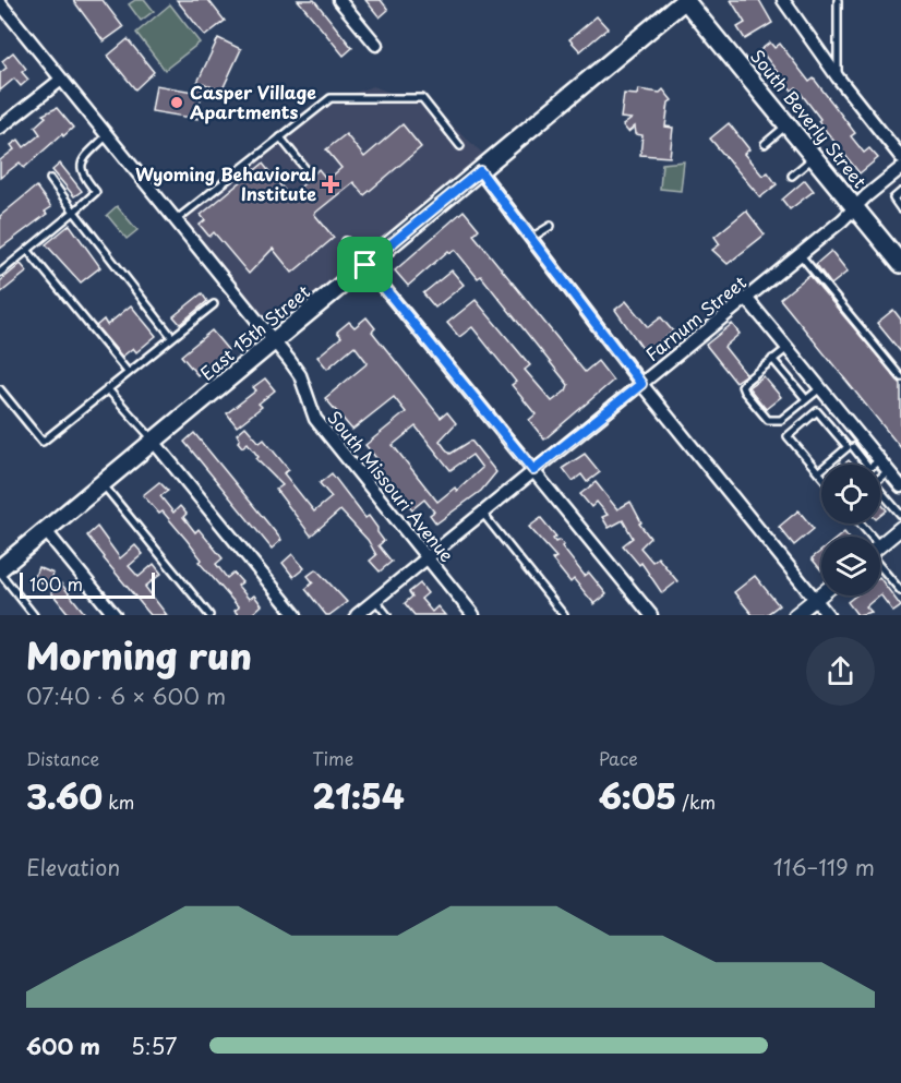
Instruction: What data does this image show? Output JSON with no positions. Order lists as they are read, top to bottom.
{
  "streets": {
    "main road": ["South Beverly Street", "East 15th Street"],
    "street": ["Farnum Street", "South Missouri Avenue"]
  },
  "crossings": [
    ["South Beverly Street", "Farnum Street"],
    ["South Beverly Street", "East 15th Street"],
    ["Farnum Street", "South Missouri Avenue"],
    ["East 15th Street", "South Missouri Avenue"]
  ],
  "places": {
    "other": ["Casper Village Apartments"],
    "health": ["Wyoming Behavioral Institute"]
  },
  "scale_bar": "100 m",
  "page": {
    "scale": "100 m",
    "heading": ["Morning run", "07:40 · 6 × 600 m"],
    "stats": [
      ["Distance", "3.60 km"],
      ["Time", "21:54"],
      ["Pace", "6:05 /km"]
    ],
    "chart": ["Elevation", "116–119 m"],
    "list": [
      {
        "name": "600 m",
        "note": "5:57"
      }
    ]
  }
}
